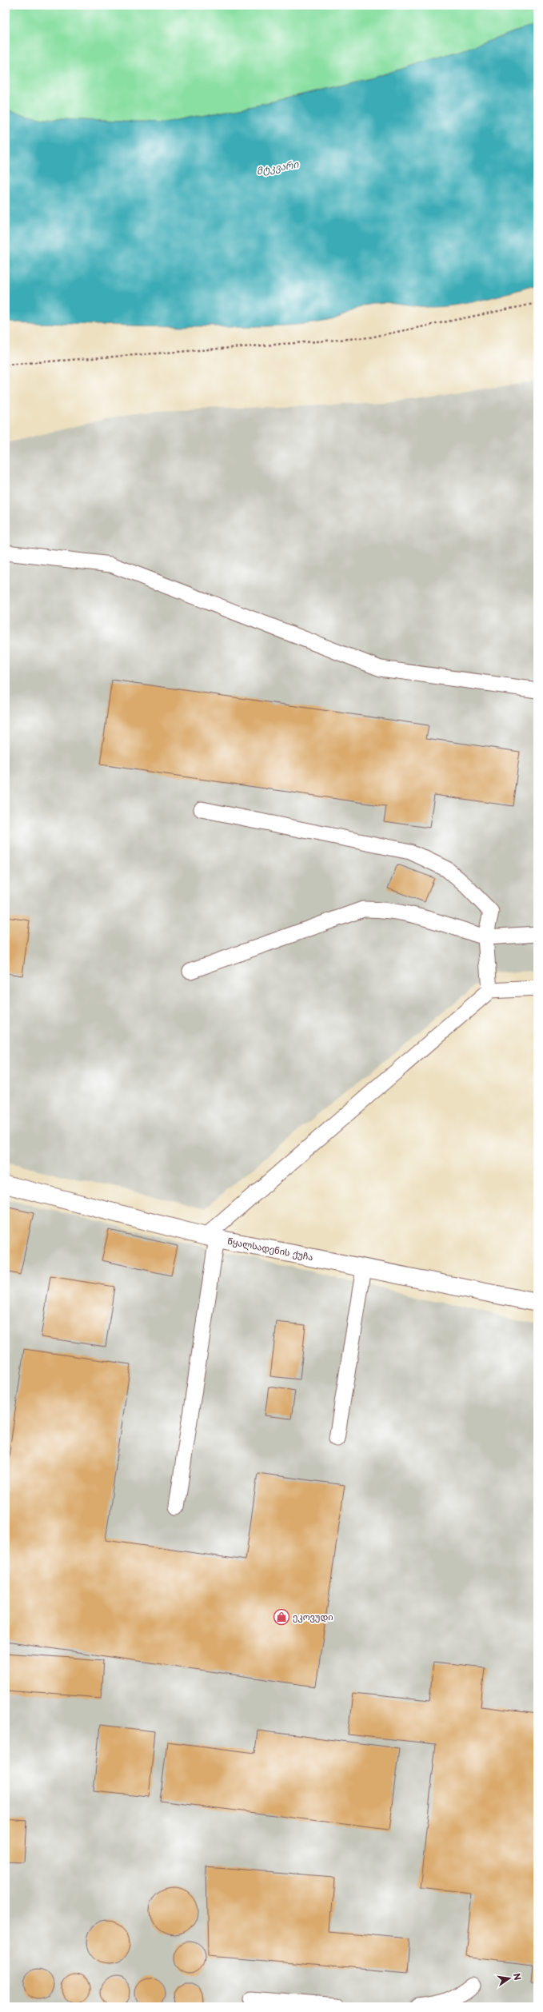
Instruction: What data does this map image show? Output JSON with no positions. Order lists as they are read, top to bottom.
{
  "streets": {
    "street": ["წყალსადენის ქუჩა"]
  },
  "water": ["მტკვარი"],
  "places": {
    "shop": ["ეკოვუდი"]
  },
  "north": "right"
}
